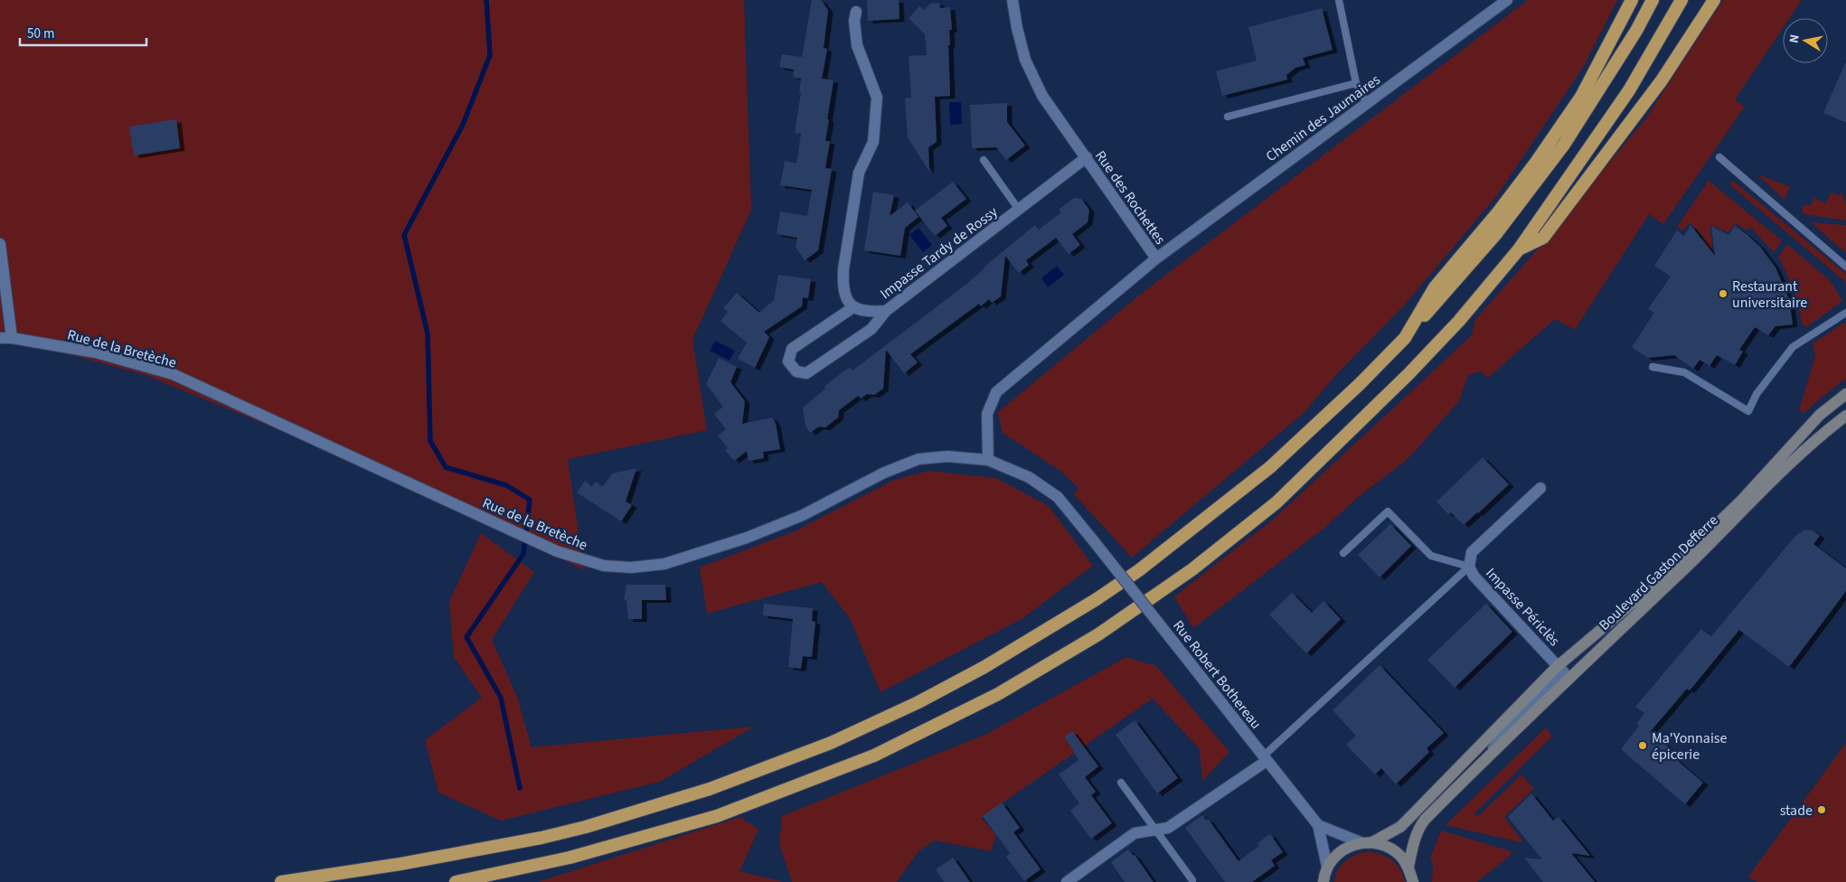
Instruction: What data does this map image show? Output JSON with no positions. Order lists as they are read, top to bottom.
{
  "streets": {
    "main road": ["Boulevard Gaston Defferre"],
    "street": [
      "Chemin des Jaumaires",
      "Rue des Rochettes",
      "Impasse Tardy de Rossy",
      "Rue de la Bretèche",
      "Impasse Périclès",
      "Rue Robert Bothereau"
    ]
  },
  "crossings": [
    ["Chemin des Jaumaires", "Rue des Rochettes"],
    ["Rue des Rochettes", "Impasse Tardy de Rossy"],
    ["Rue des Rochettes", "Rue de la Bretèche"],
    ["Rue de la Bretèche", "Rue Robert Bothereau"],
    ["Boulevard Gaston Defferre", "Impasse Périclès"]
  ],
  "places": ["Restaurant universitaire", "Ma'Yonnaise épicerie", "stade"],
  "scale_bar": "50 m",
  "north": "left"
}
